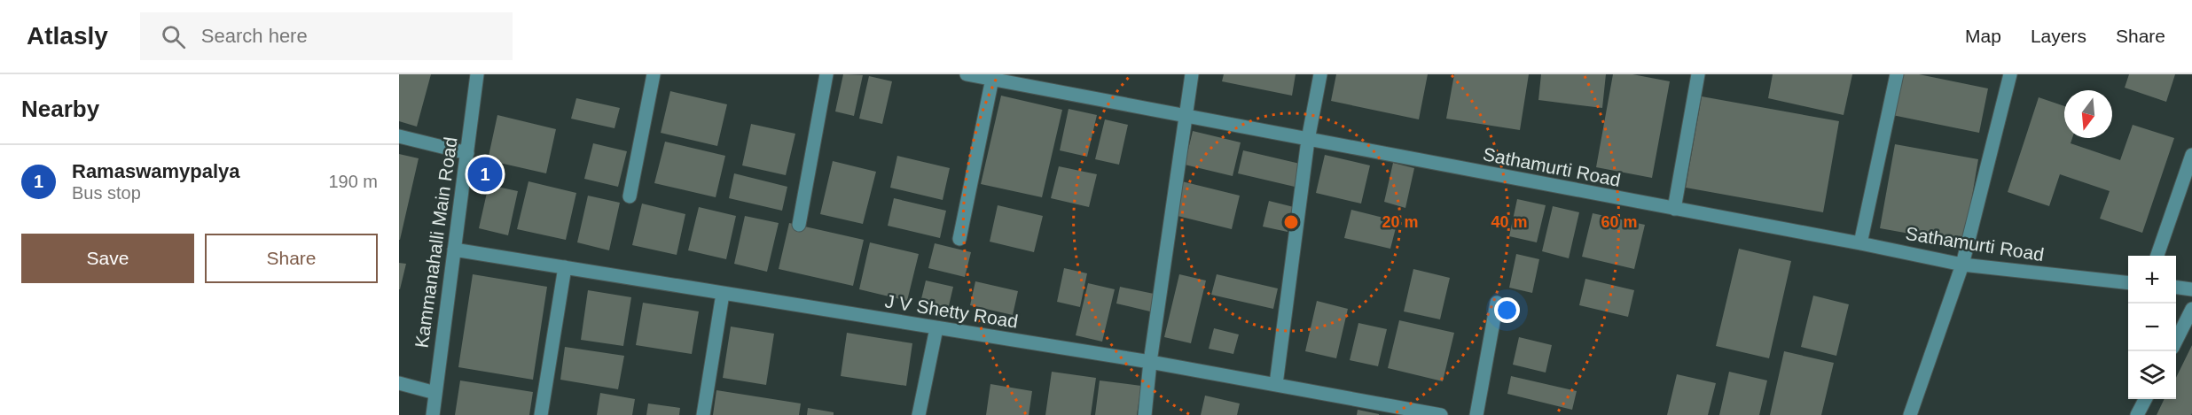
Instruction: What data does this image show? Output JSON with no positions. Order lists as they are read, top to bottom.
{
  "streets": {
    "street": ["Sathamurti Road", "Kammanahalli Main Road", "J V Shetty Road"]
  },
  "crossings": [
    ["Kammanahalli Main Road", "J V Shetty Road"]
  ],
  "north": "bottom",
  "page": {
    "header": "Atlasly",
    "search": "Search here",
    "nav": ["Map", "Layers", "Share"],
    "heading": "Nearby",
    "list": [
      {
        "mark": "1",
        "name": "Ramaswamypalya",
        "note": "Bus stop",
        "value": "190 m"
      }
    ],
    "pins": "1",
    "buttons": ["Save", "Share"],
    "map_buttons": ["+", "−"]
  },
  "rings": ["20 m", "40 m", "60 m"]
}
